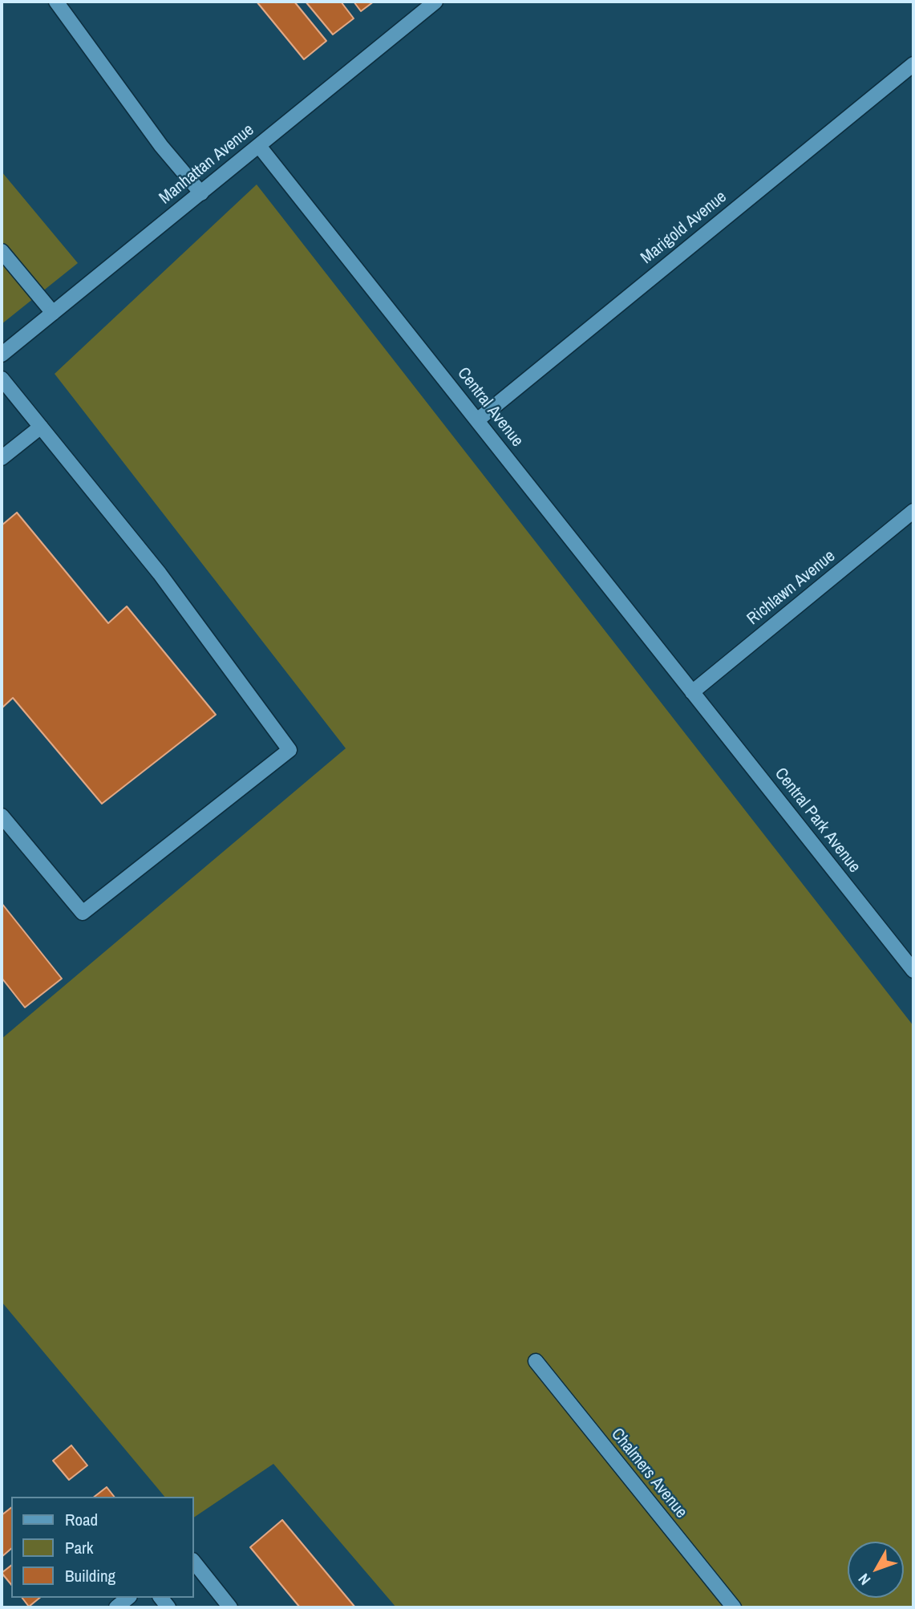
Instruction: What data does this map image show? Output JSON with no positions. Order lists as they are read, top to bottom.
{
  "streets": {
    "street": [
      "Manhattan Avenue",
      "Marigold Avenue",
      "Central Avenue",
      "Richlawn Avenue",
      "Central Park Avenue",
      "Chalmers Avenue"
    ]
  },
  "crossings": [
    ["Manhattan Avenue", "Central Avenue"],
    ["Marigold Avenue", "Central Avenue"],
    ["Central Avenue", "Richlawn Avenue"],
    ["Central Avenue", "Central Park Avenue"],
    ["Richlawn Avenue", "Central Park Avenue"]
  ],
  "legend": ["Road", "Park", "Building"],
  "north": "bottom left"
}
